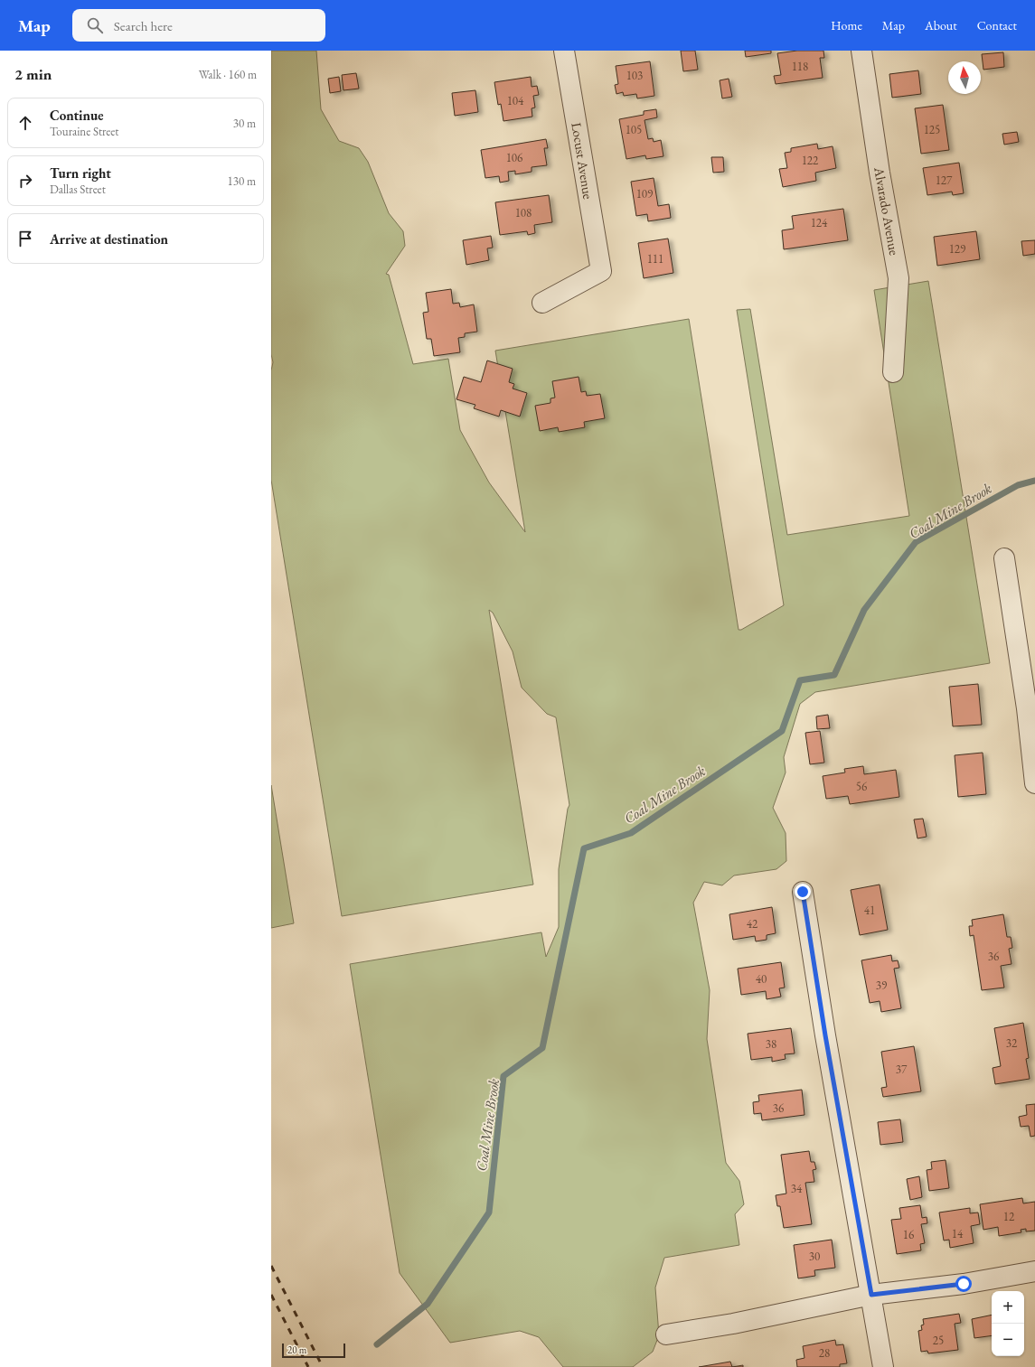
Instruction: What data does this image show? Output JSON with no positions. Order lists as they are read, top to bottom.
{
  "streets": {
    "street": ["Locust Avenue", "Alvarado Avenue"]
  },
  "water": ["Coal Mine Brook"],
  "house_numbers": [
    "118",
    "103",
    "104",
    "105",
    "125",
    "106",
    "122",
    "127",
    "109",
    "108",
    "124",
    "129",
    "111",
    "56",
    "41",
    "42",
    "36",
    "40",
    "39",
    "32",
    "38",
    "37",
    "36",
    "34",
    "12",
    "14",
    "16",
    "30",
    "25",
    "28"
  ],
  "scale_bar": "20 m",
  "north": "top",
  "page": {
    "header": "Map",
    "search": "Search here",
    "nav": [
      "Home",
      "Map",
      "About",
      "Contact"
    ],
    "heading": ["2 min", "Walk · 160 m"],
    "list": [
      ["Continue", "Touraine Street", "30 m"],
      ["Turn right", "Dallas Street", "130 m"],
      "Arrive at destination"
    ],
    "map_buttons": ["+", "−"],
    "scale": "20 m"
  }
}
